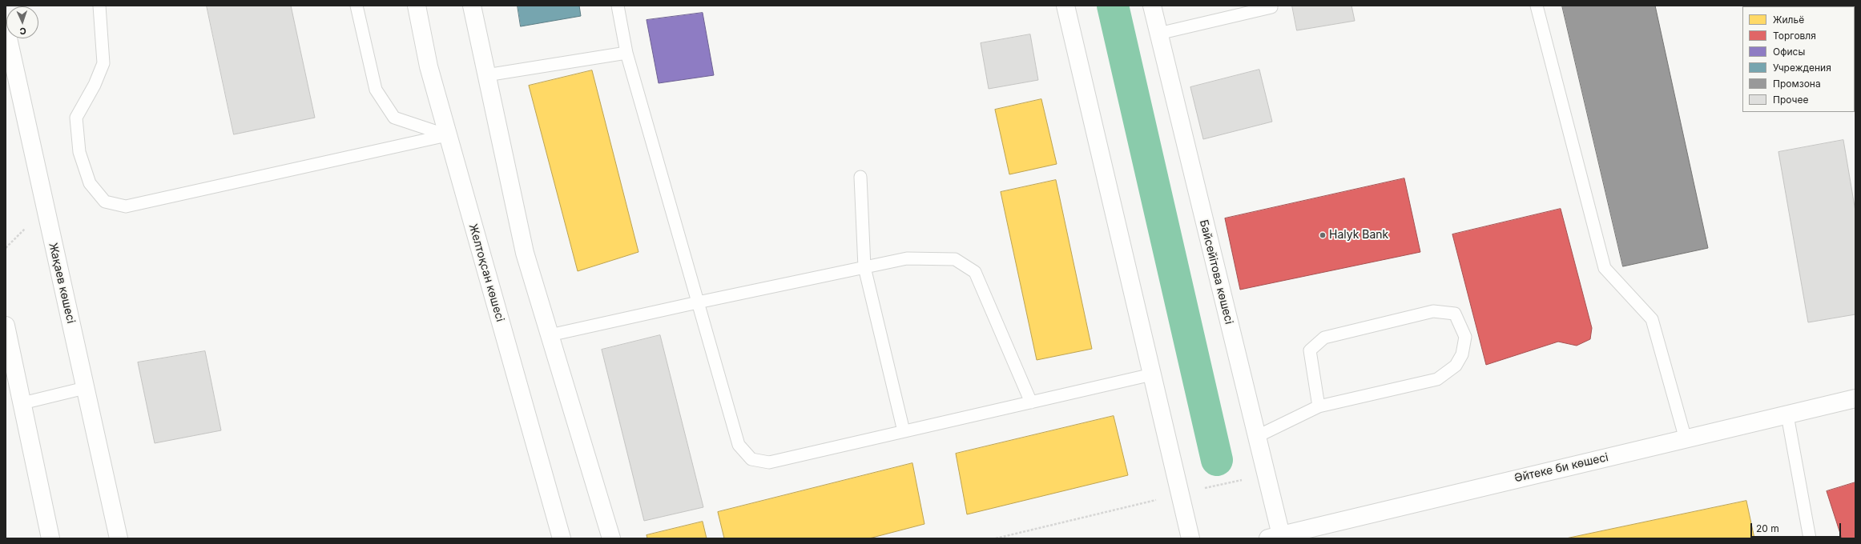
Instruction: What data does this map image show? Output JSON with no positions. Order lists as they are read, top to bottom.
{
  "streets": {
    "street": [
      "Байсейітова көшесі",
      "Желтоқсан көшесі",
      "Жақаев көшесі",
      "Әйтеке би көшесі"
    ]
  },
  "crossings": [
    ["Байсейітова көшесі", "Әйтеке би көшесі"]
  ],
  "places": ["Halyk Bank"],
  "legend": [
    "Жильё",
    "Торговля",
    "Офисы",
    "Учреждения",
    "Промзона",
    "Прочее"
  ],
  "scale_bar": "20 m",
  "north": "bottom"
}
